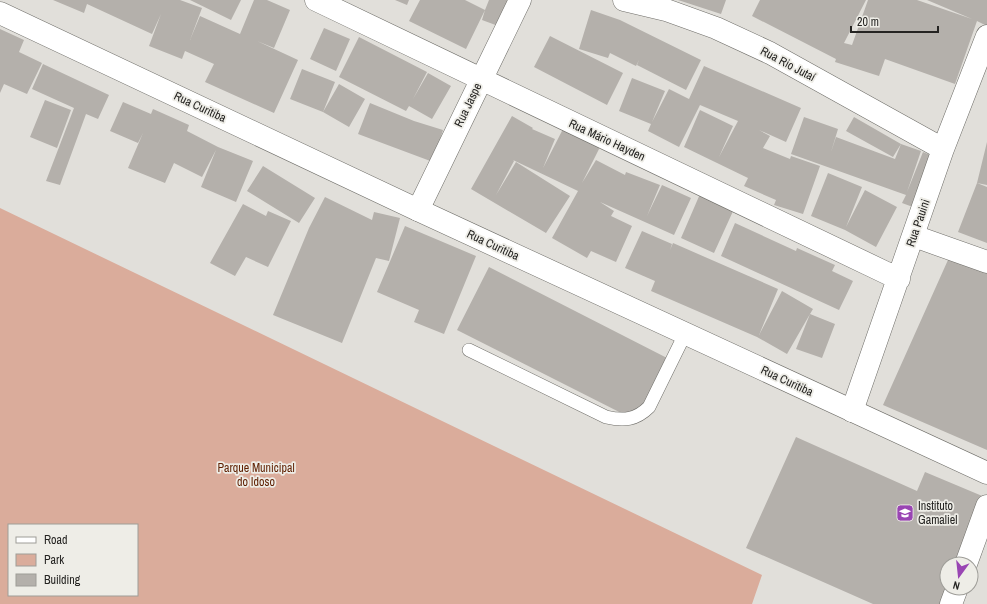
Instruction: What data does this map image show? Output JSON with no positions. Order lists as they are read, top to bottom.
{
  "streets": {
    "street": [
      "Rua Rio Jutaí",
      "Rua Jaspe",
      "Rua Curitiba",
      "Rua Mário Hayden",
      "Rua Pauini"
    ]
  },
  "crossings": [
    ["Rua Rio Jutaí", "Rua Pauini"],
    ["Rua Jaspe", "Rua Curitiba"],
    ["Rua Jaspe", "Rua Mário Hayden"],
    ["Rua Curitiba", "Rua Pauini"],
    ["Rua Mário Hayden", "Rua Pauini"]
  ],
  "parks": ["Parque Municipal do Idoso"],
  "places": {
    "school or university": ["Instituto Gamaliel"]
  },
  "legend": ["Road", "Park", "Building"],
  "scale_bar": "20 m",
  "north": "bottom"
}
